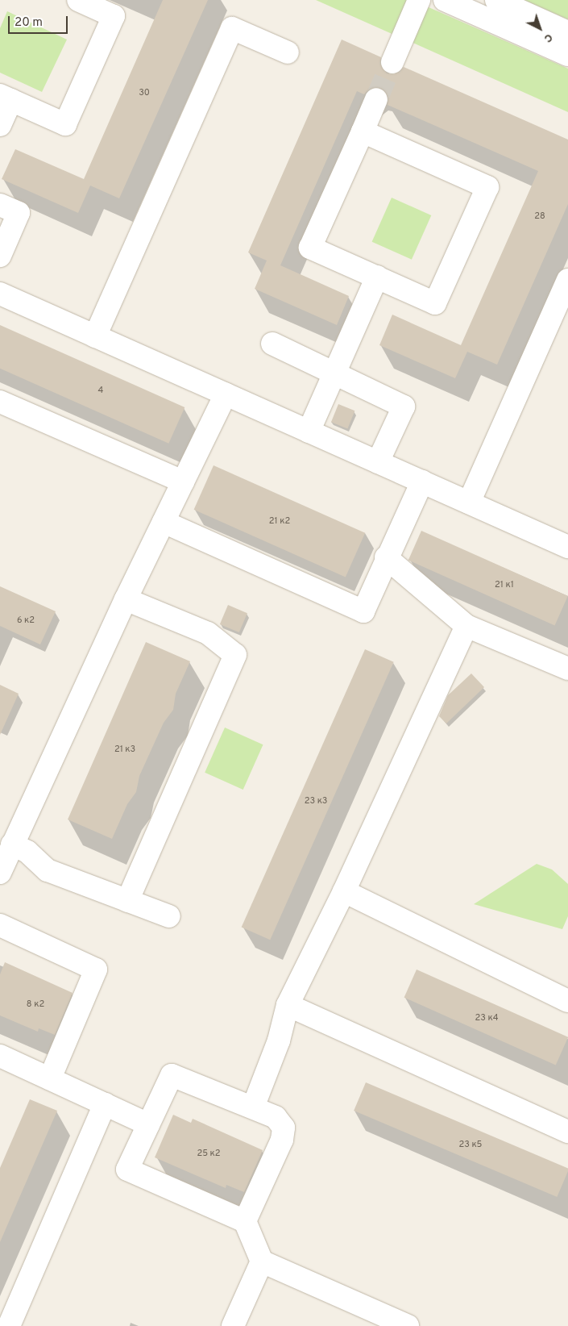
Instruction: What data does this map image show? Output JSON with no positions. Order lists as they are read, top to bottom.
{
  "house_numbers": [
    "30",
    "28",
    "4",
    "21 к2",
    "21 к1",
    "6 к2",
    "21 к3",
    "23 к3",
    "8 к2",
    "23 к4",
    "23 к5",
    "25 к2"
  ],
  "scale_bar": "20 m",
  "north": "bottom right"
}
